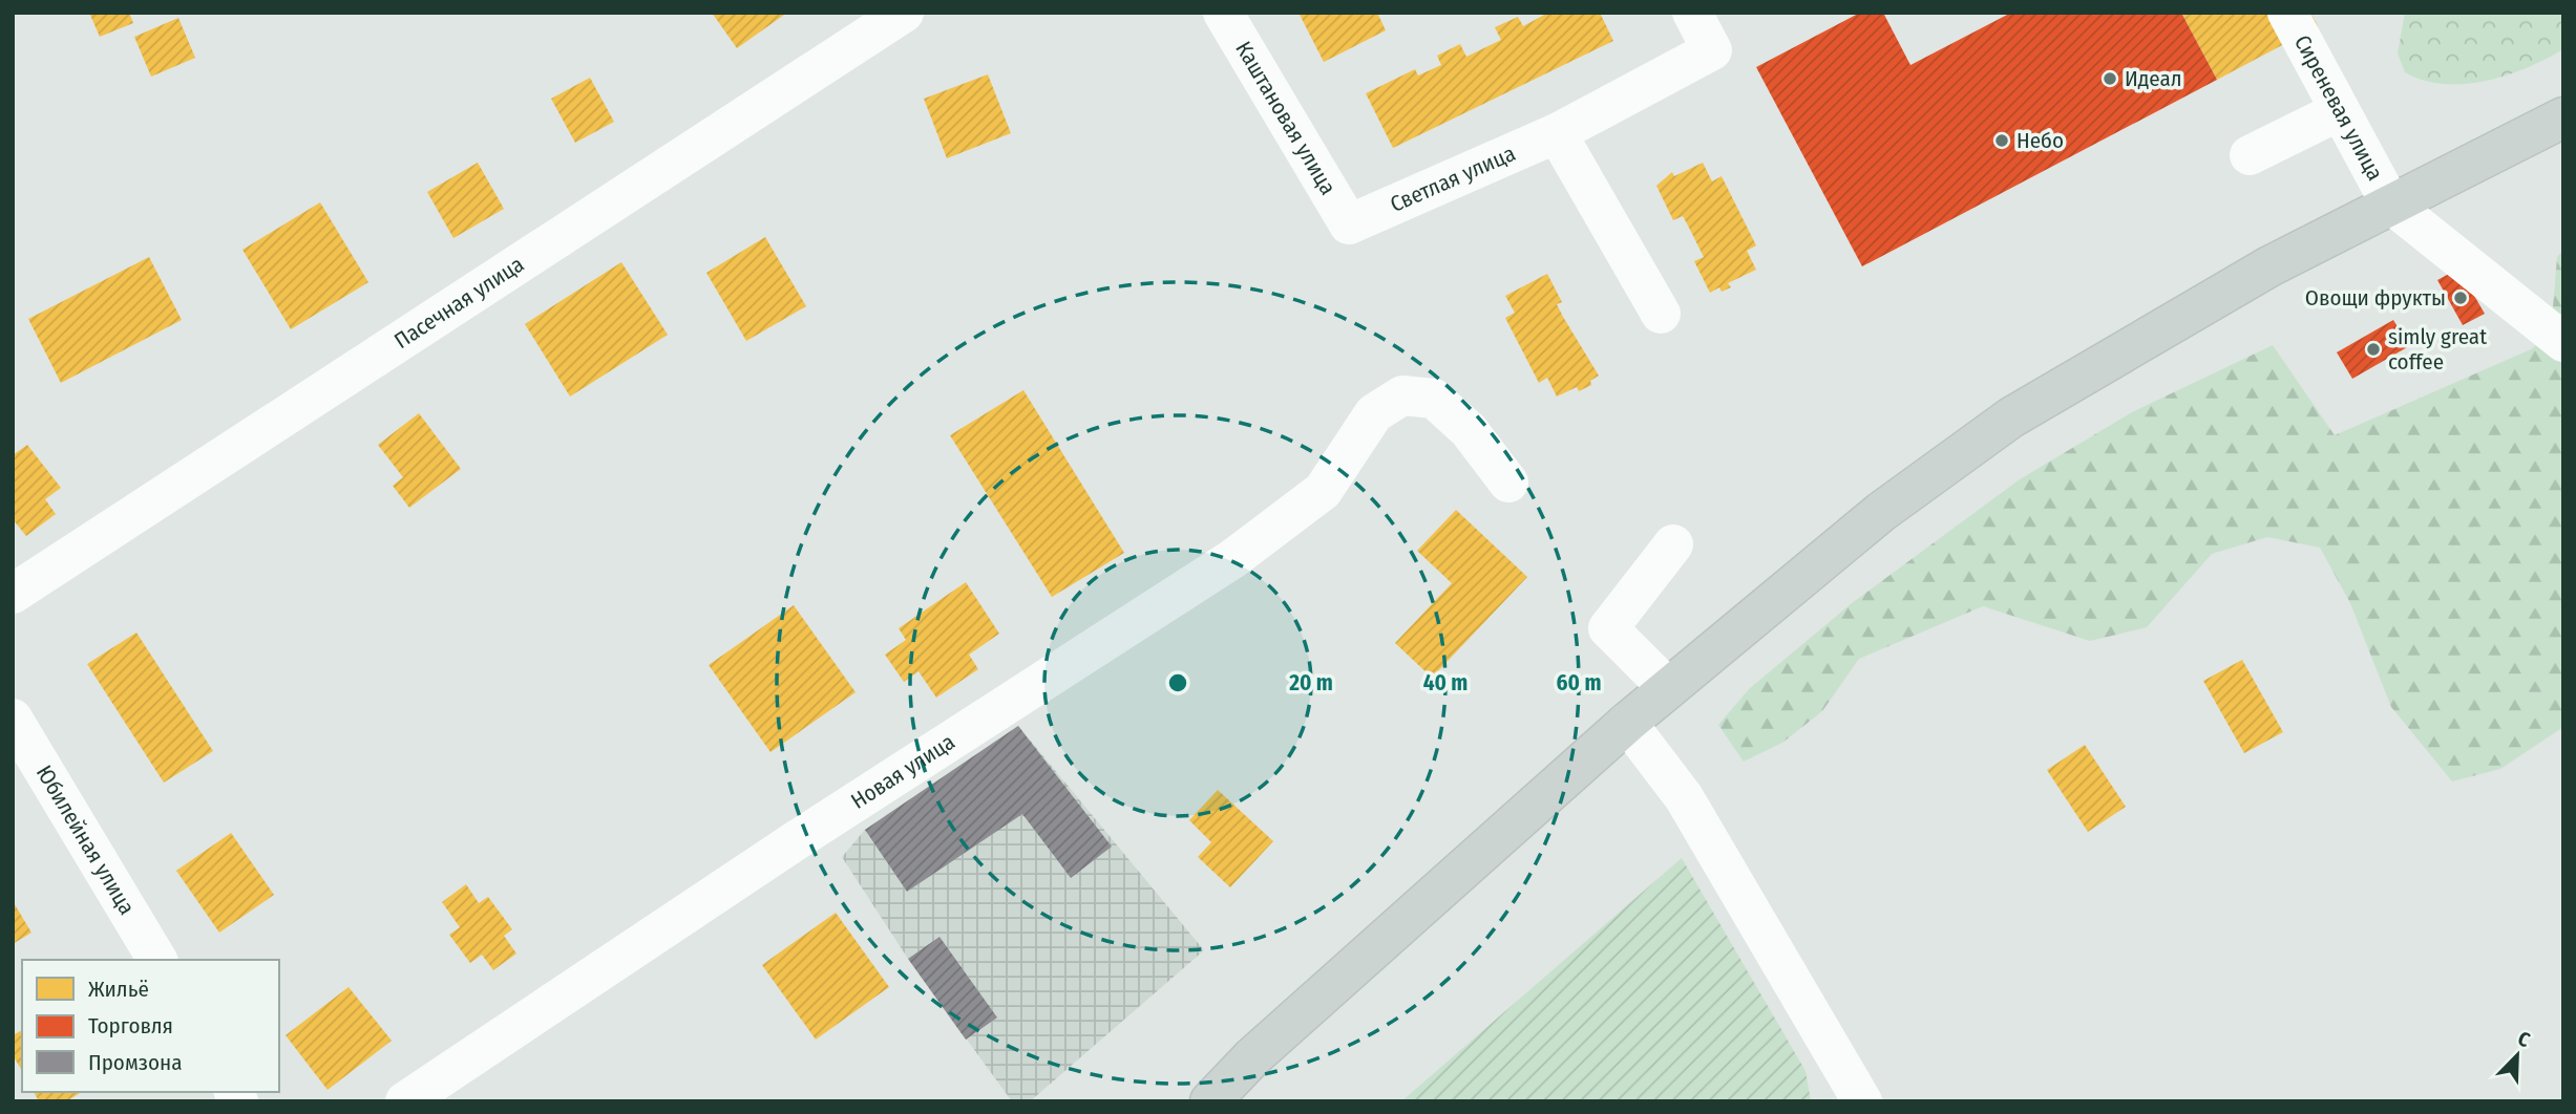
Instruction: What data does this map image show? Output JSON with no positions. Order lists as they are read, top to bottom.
{
  "streets": {
    "street": [
      "Сиреневая улица",
      "Каштановая улица",
      "Светлая улица",
      "Пасечная улица",
      "Новая улица",
      "Юбилейная улица"
    ]
  },
  "crossings": [
    ["Каштановая улица", "Светлая улица"]
  ],
  "places": [
    "Идеал",
    "Небо",
    "Овощи фрукты",
    "simly great coffee"
  ],
  "legend": ["Жильё", "Торговля", "Промзона"],
  "north": "top right",
  "rings": ["20 m", "40 m", "60 m"]
}
